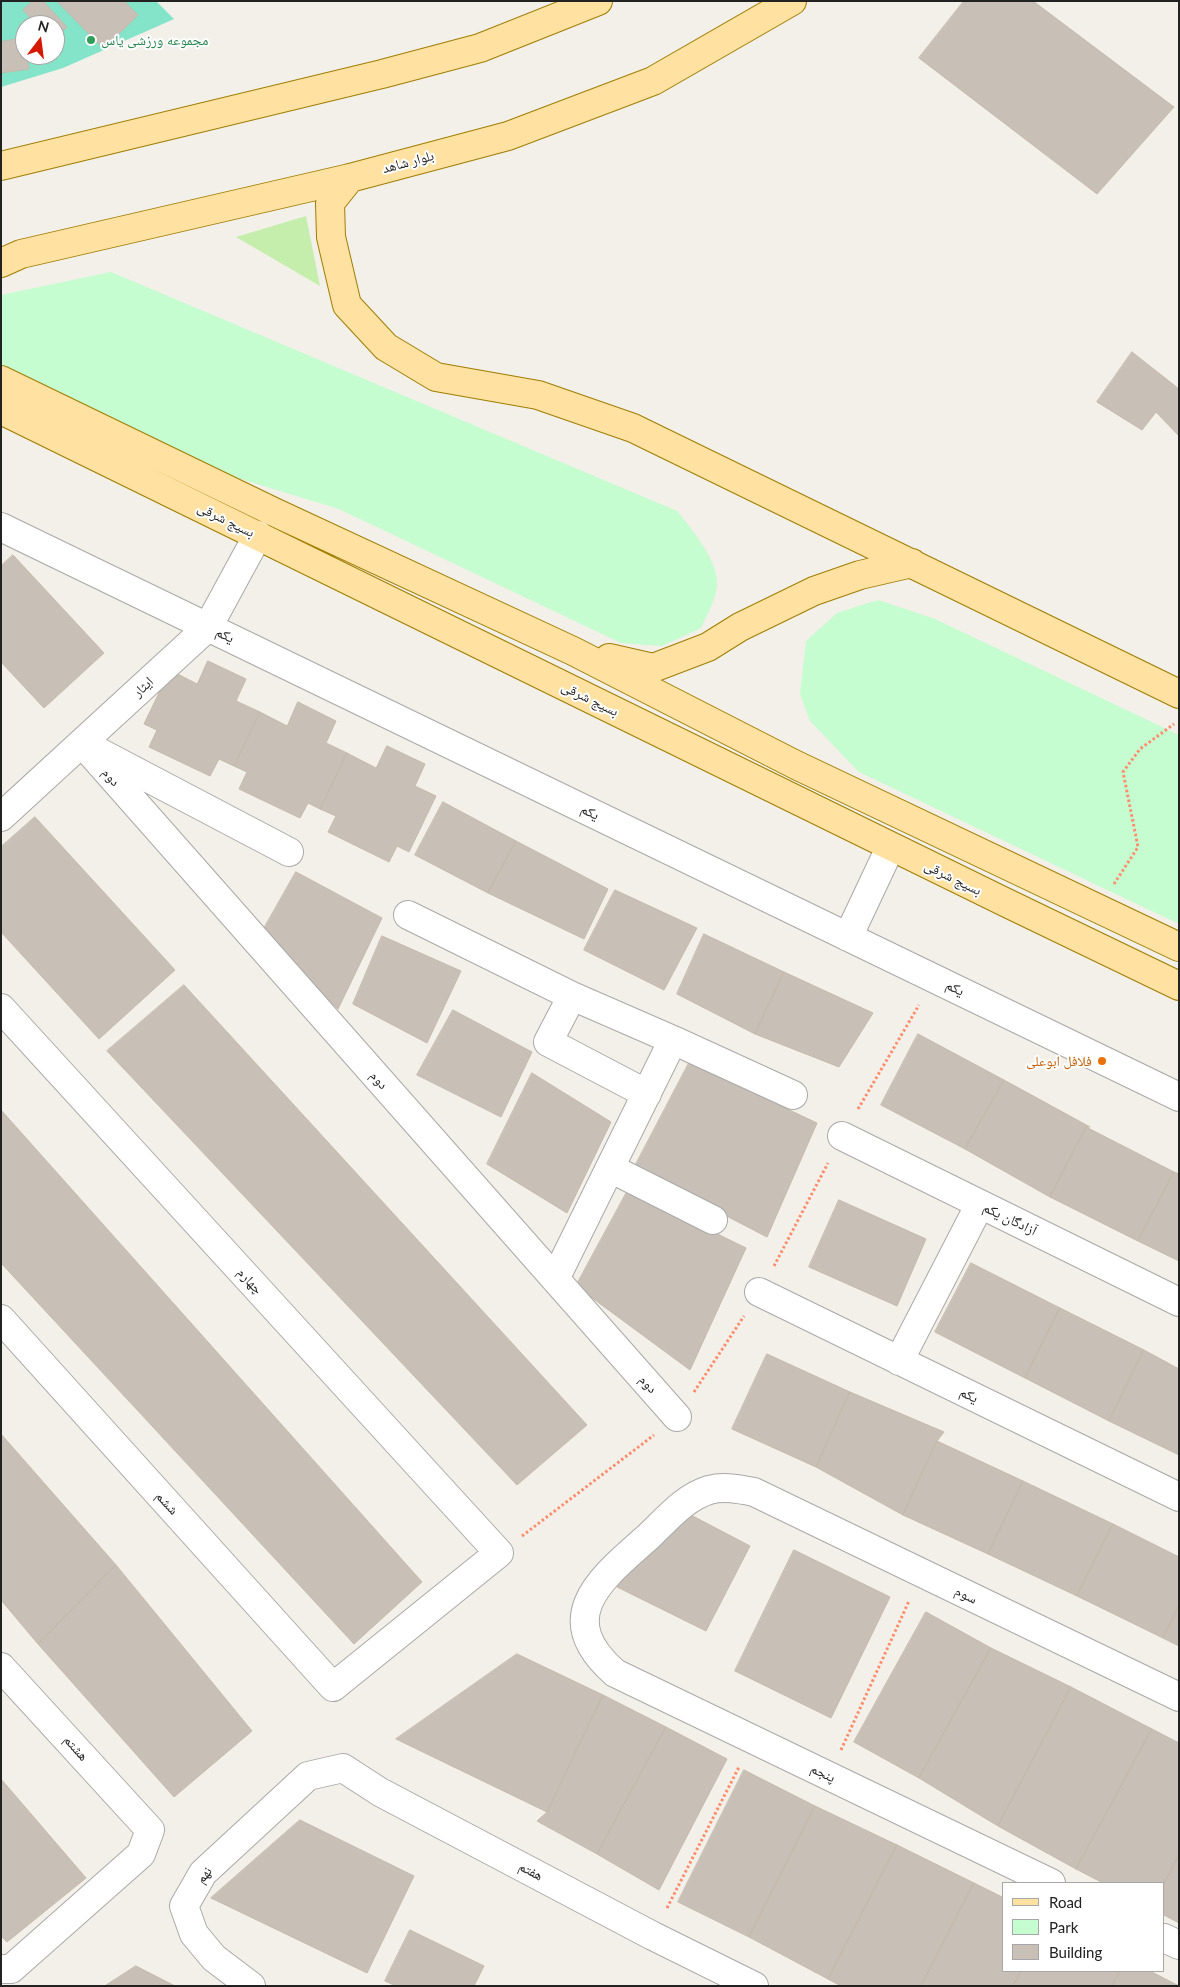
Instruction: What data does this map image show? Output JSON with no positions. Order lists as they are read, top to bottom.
{
  "streets": {
    "main road": ["بلوار شاهد", "بسیج شرقی"],
    "street": [
      "یکم",
      "ایثار",
      "دوم",
      "آزادگان یکم",
      "چهارم",
      "ششم",
      "سوم",
      "هشتم",
      "پنجم",
      "هفتم",
      "نهم"
    ]
  },
  "crossings": [
    ["بسیج شرقی", "ایثار"],
    ["یکم", "ایثار"],
    ["ایثار", "دوم"],
    ["چهارم", "ششم"],
    ["سوم", "پنجم"],
    ["هفتم", "نهم"]
  ],
  "places": ["مجموعه ورزشی یاس", "فلافل ابوعلی"],
  "legend": ["Road", "Park", "Building"],
  "north": "top"
}
